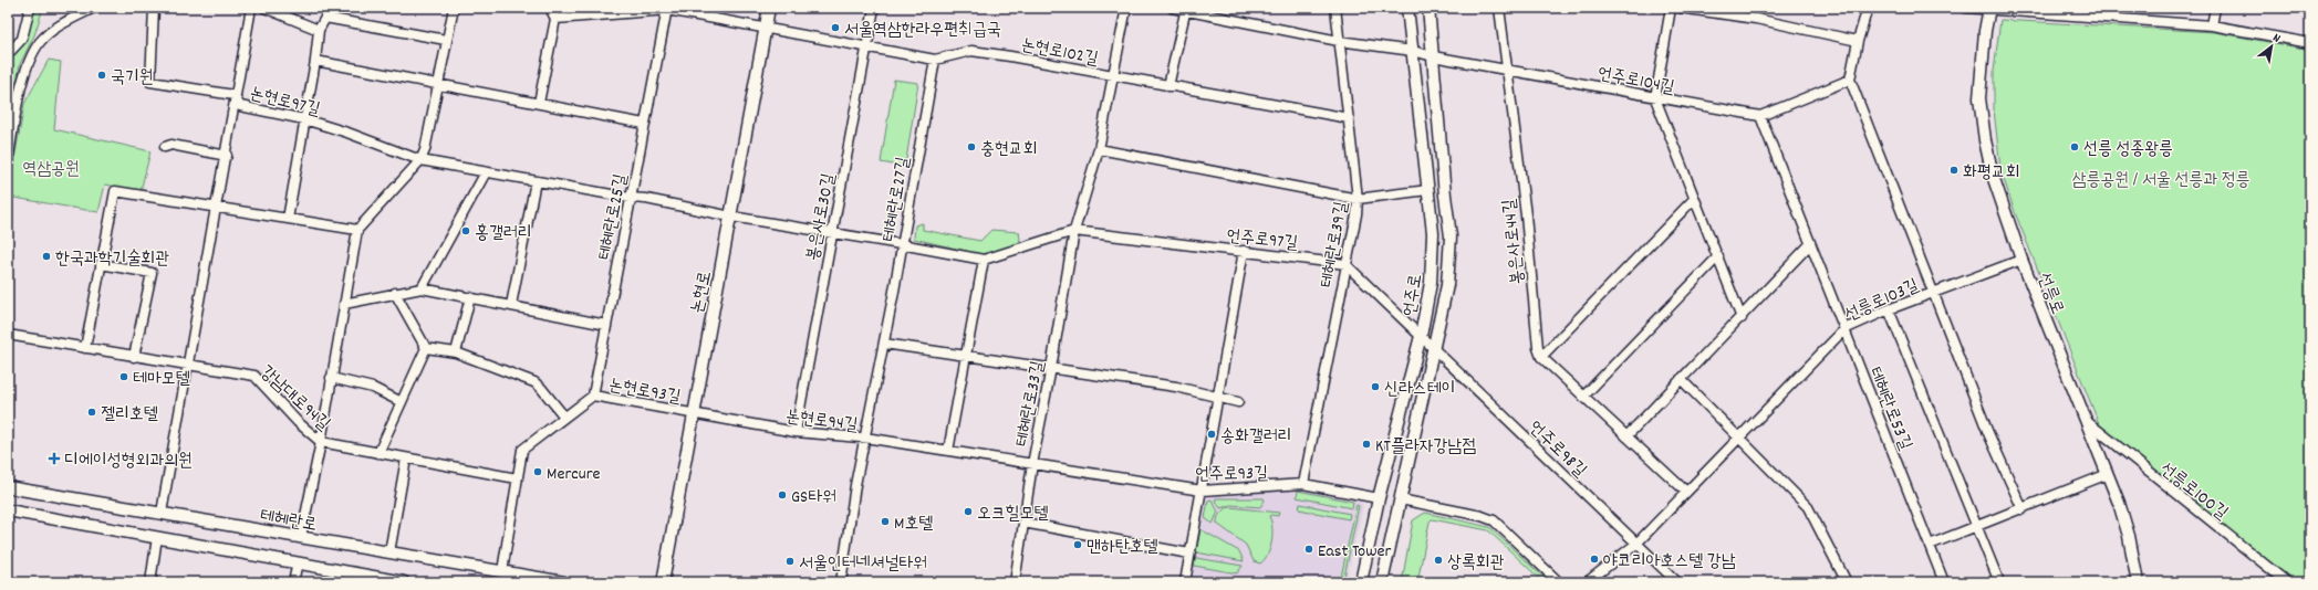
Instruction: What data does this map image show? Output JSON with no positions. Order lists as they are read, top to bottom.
{
  "streets": {
    "main road": [
      "논현로",
      "선릉로",
      "언주로",
      "테헤란로"
    ],
    "street": [
      "논현로102길",
      "언주로104길",
      "논현로97길",
      "테헤란로27길",
      "테헤란로25길",
      "봉은사로30길",
      "언주로97길",
      "봉은사로44길",
      "테헤란로39길",
      "선릉로103길",
      "논현로93길",
      "강남대로94길",
      "테헤란로33길",
      "테헤란로53길",
      "논현로94길",
      "언주로98길",
      "언주로93길",
      "선릉로100길"
    ]
  },
  "crossings": [
    ["논현로102길", "테헤란로27길"],
    ["논현로102길", "테헤란로25길"],
    ["논현로102길", "봉은사로30길"],
    ["논현로102길", "테헤란로39길"],
    ["논현로102길", "논현로"],
    ["논현로102길", "테헤란로33길"],
    ["언주로104길", "봉은사로44길"],
    ["언주로104길", "테헤란로39길"],
    ["언주로104길", "언주로"],
    ["언주로104길", "테헤란로53길"],
    ["논현로97길", "테헤란로27길"],
    ["논현로97길", "테헤란로25길"],
    ["논현로97길", "봉은사로30길"],
    ["논현로97길", "논현로"],
    ["테헤란로27길", "논현로94길"],
    ["테헤란로25길", "논현로93길"],
    ["봉은사로30길", "논현로94길"],
    ["언주로97길", "테헤란로39길"],
    ["언주로97길", "테헤란로33길"],
    ["테헤란로39길", "언주로93길"],
    ["논현로", "논현로93길"],
    ["논현로", "논현로94길"],
    ["선릉로", "선릉로103길"],
    ["선릉로", "선릉로100길"],
    ["언주로", "언주로98길"],
    ["언주로", "언주로93길"],
    ["선릉로103길", "테헤란로53길"],
    ["선릉로103길", "언주로98길"],
    ["논현로93길", "논현로94길"],
    ["테헤란로33길", "논현로94길"],
    ["테헤란로33길", "언주로93길"],
    ["논현로94길", "언주로93길"]
  ],
  "parks": ["역삼공원", "삼릉공원 / 서울 선릉과 정릉"],
  "places": {
    "other": [
      "서울역삼한라우편취급국",
      "국기원",
      "충현교회",
      "선릉 성종왕릉",
      "화평교회",
      "홍갤러리",
      "한국과학기술회관",
      "테마모텔",
      "신라스테이",
      "젤리호텔",
      "송화갤러리",
      "KT플라자강남점",
      "Mercure",
      "GS타워",
      "오크힐모텔",
      "M호텔",
      "맨하탄호텔",
      "East Tower",
      "야코리아호스텔 강남",
      "상록회관",
      "서울인터네셔널타워"
    ],
    "health": ["디에이성형외과의원"]
  },
  "north": "top right"
}
